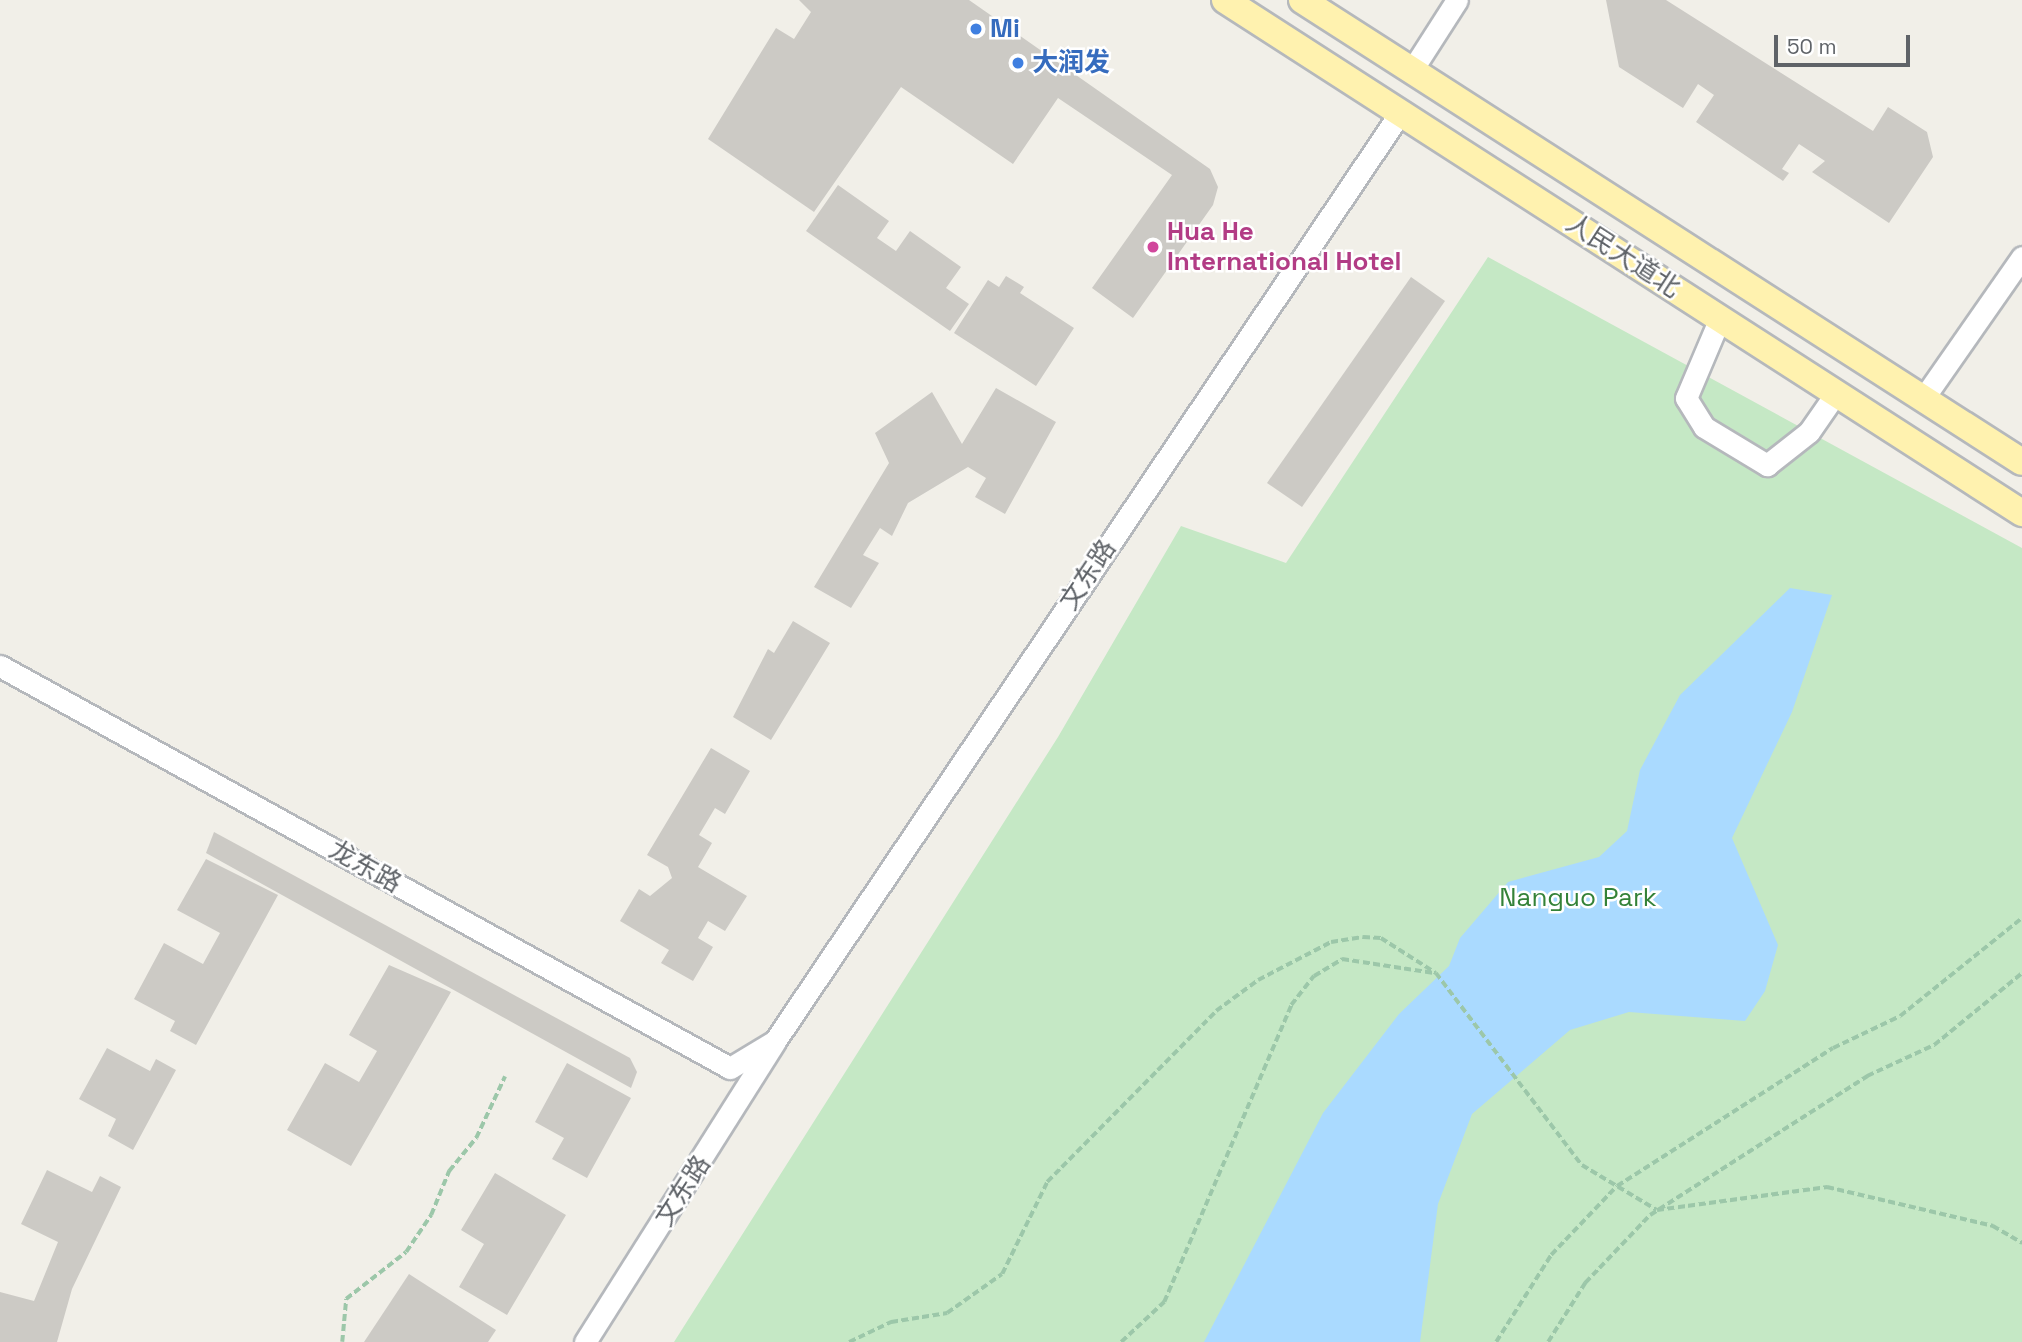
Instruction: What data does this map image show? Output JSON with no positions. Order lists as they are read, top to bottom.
{
  "streets": {
    "main road": ["人民大道北"],
    "street": ["文东路", "龙东路"]
  },
  "crossings": [
    ["人民大道北", "文东路"],
    ["文东路", "龙东路"]
  ],
  "parks": ["Nanguo Park"],
  "places": ["Mi", "大润发", "Hua He International Hotel"],
  "scale_bar": "50 m"
}
